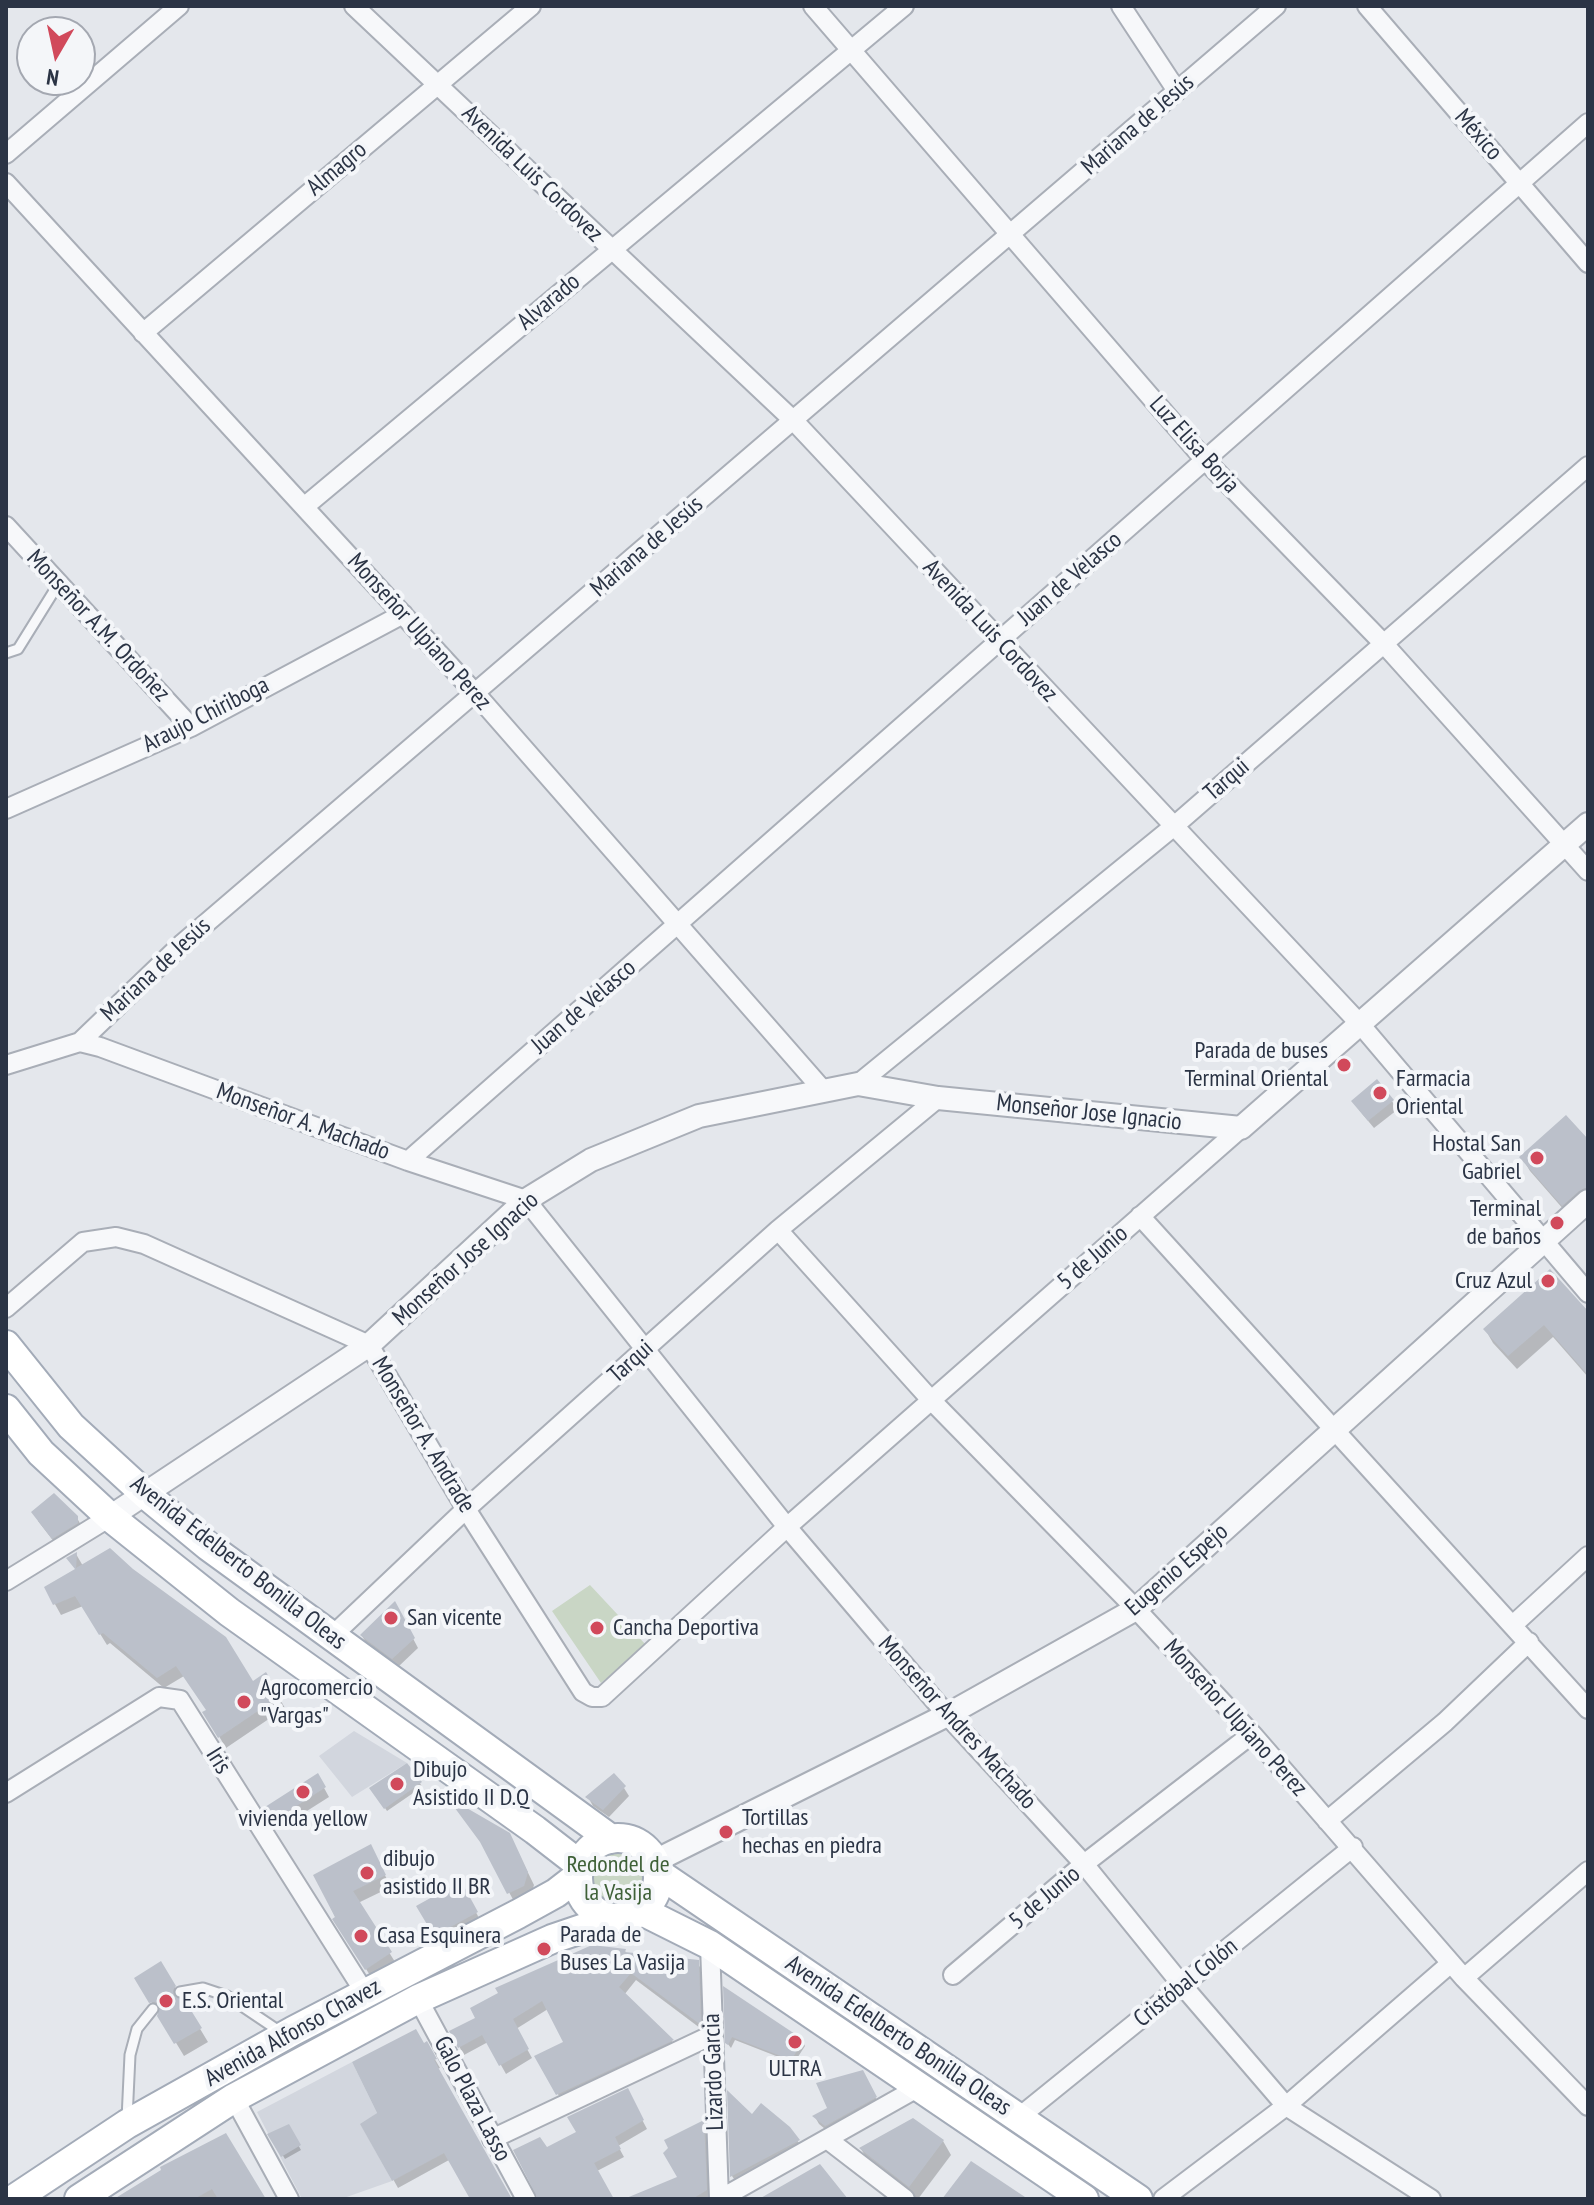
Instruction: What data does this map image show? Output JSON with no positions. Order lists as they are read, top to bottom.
{
  "streets": {
    "main road": ["Avenida Edelberto Bonilla Oleas", "Avenida Alfonso Chavez"],
    "street": [
      "Mariana de Jesús",
      "México",
      "Almagro",
      "Avenida Luis Cordovez",
      "Alvarado",
      "Luz Elisa Borja",
      "Juan de Velasco",
      "Monseñor A.M. Ordoñez",
      "Monseñor Ulpiano Perez",
      "Araujo Chiriboga",
      "Tarqui",
      "Monseñor Jose Ignacio",
      "Monseñor A. Machado",
      "5 de Junio",
      "Monseñor A. Andrade",
      "Eugenio Espejo",
      "Monseñor Andres Machado",
      "Iris",
      "Cristóbal Colón",
      "Lizardo Garcia",
      "Galo Plaza Lasso"
    ]
  },
  "crossings": [
    ["Mariana de Jesús", "Avenida Luis Cordovez"],
    ["Mariana de Jesús", "Luz Elisa Borja"],
    ["Mariana de Jesús", "Monseñor Ulpiano Perez"],
    ["Mariana de Jesús", "Monseñor A. Machado"],
    ["México", "Juan de Velasco"],
    ["Almagro", "Avenida Luis Cordovez"],
    ["Almagro", "Monseñor Ulpiano Perez"],
    ["Avenida Luis Cordovez", "Alvarado"],
    ["Avenida Luis Cordovez", "Juan de Velasco"],
    ["Avenida Luis Cordovez", "Tarqui"],
    ["Avenida Luis Cordovez", "5 de Junio"],
    ["Avenida Luis Cordovez", "Eugenio Espejo"],
    ["Alvarado", "Luz Elisa Borja"],
    ["Alvarado", "Monseñor Ulpiano Perez"],
    ["Luz Elisa Borja", "Juan de Velasco"],
    ["Luz Elisa Borja", "Tarqui"],
    ["Luz Elisa Borja", "5 de Junio"],
    ["Juan de Velasco", "Monseñor Ulpiano Perez"],
    ["Juan de Velasco", "Monseñor A. Machado"],
    ["Monseñor A.M. Ordoñez", "Araujo Chiriboga"],
    ["Monseñor Ulpiano Perez", "Araujo Chiriboga"],
    ["Monseñor Ulpiano Perez", "Tarqui"],
    ["Monseñor Ulpiano Perez", "Monseñor Jose Ignacio"],
    ["Monseñor Ulpiano Perez", "5 de Junio"],
    ["Monseñor Ulpiano Perez", "Eugenio Espejo"],
    ["Monseñor Ulpiano Perez", "Cristóbal Colón"],
    ["Tarqui", "Monseñor Jose Ignacio"],
    ["Tarqui", "Monseñor A. Andrade"],
    ["Tarqui", "Avenida Edelberto Bonilla Oleas"],
    ["Tarqui", "Monseñor Andres Machado"],
    ["Monseñor Jose Ignacio", "Monseñor A. Machado"],
    ["Monseñor Jose Ignacio", "5 de Junio"],
    ["Monseñor Jose Ignacio", "Monseñor A. Andrade"],
    ["Monseñor Jose Ignacio", "Avenida Edelberto Bonilla Oleas"],
    ["Monseñor Jose Ignacio", "Monseñor Andres Machado"],
    ["Monseñor A. Machado", "Monseñor Andres Machado"],
    ["5 de Junio", "Monseñor A. Andrade"],
    ["5 de Junio", "Monseñor Andres Machado"],
    ["Avenida Edelberto Bonilla Oleas", "Eugenio Espejo"],
    ["Avenida Edelberto Bonilla Oleas", "Cristóbal Colón"],
    ["Avenida Edelberto Bonilla Oleas", "Avenida Alfonso Chavez"],
    ["Avenida Edelberto Bonilla Oleas", "Lizardo Garcia"],
    ["Eugenio Espejo", "Monseñor Andres Machado"],
    ["Eugenio Espejo", "Avenida Alfonso Chavez"],
    ["Monseñor Andres Machado", "Cristóbal Colón"],
    ["Iris", "Avenida Alfonso Chavez"],
    ["Avenida Alfonso Chavez", "Galo Plaza Lasso"]
  ],
  "parks": ["Redondel de la Vasija"],
  "places": [
    "Parada de buses Terminal Oriental",
    "Farmacia Oriental",
    "Hostal San Gabriel",
    "Terminal de baños",
    "Cruz Azul",
    "San vicente",
    "Cancha Deportiva",
    "Agrocomercio \"Vargas\"",
    "Dibujo Asistido II D.Q",
    "vivienda yellow",
    "Tortillas hechas en piedra",
    "dibujo asistido II BR",
    "Casa Esquinera",
    "Parada de Buses La Vasija",
    "E.S. Oriental",
    "ULTRA"
  ],
  "north": "bottom"
}
